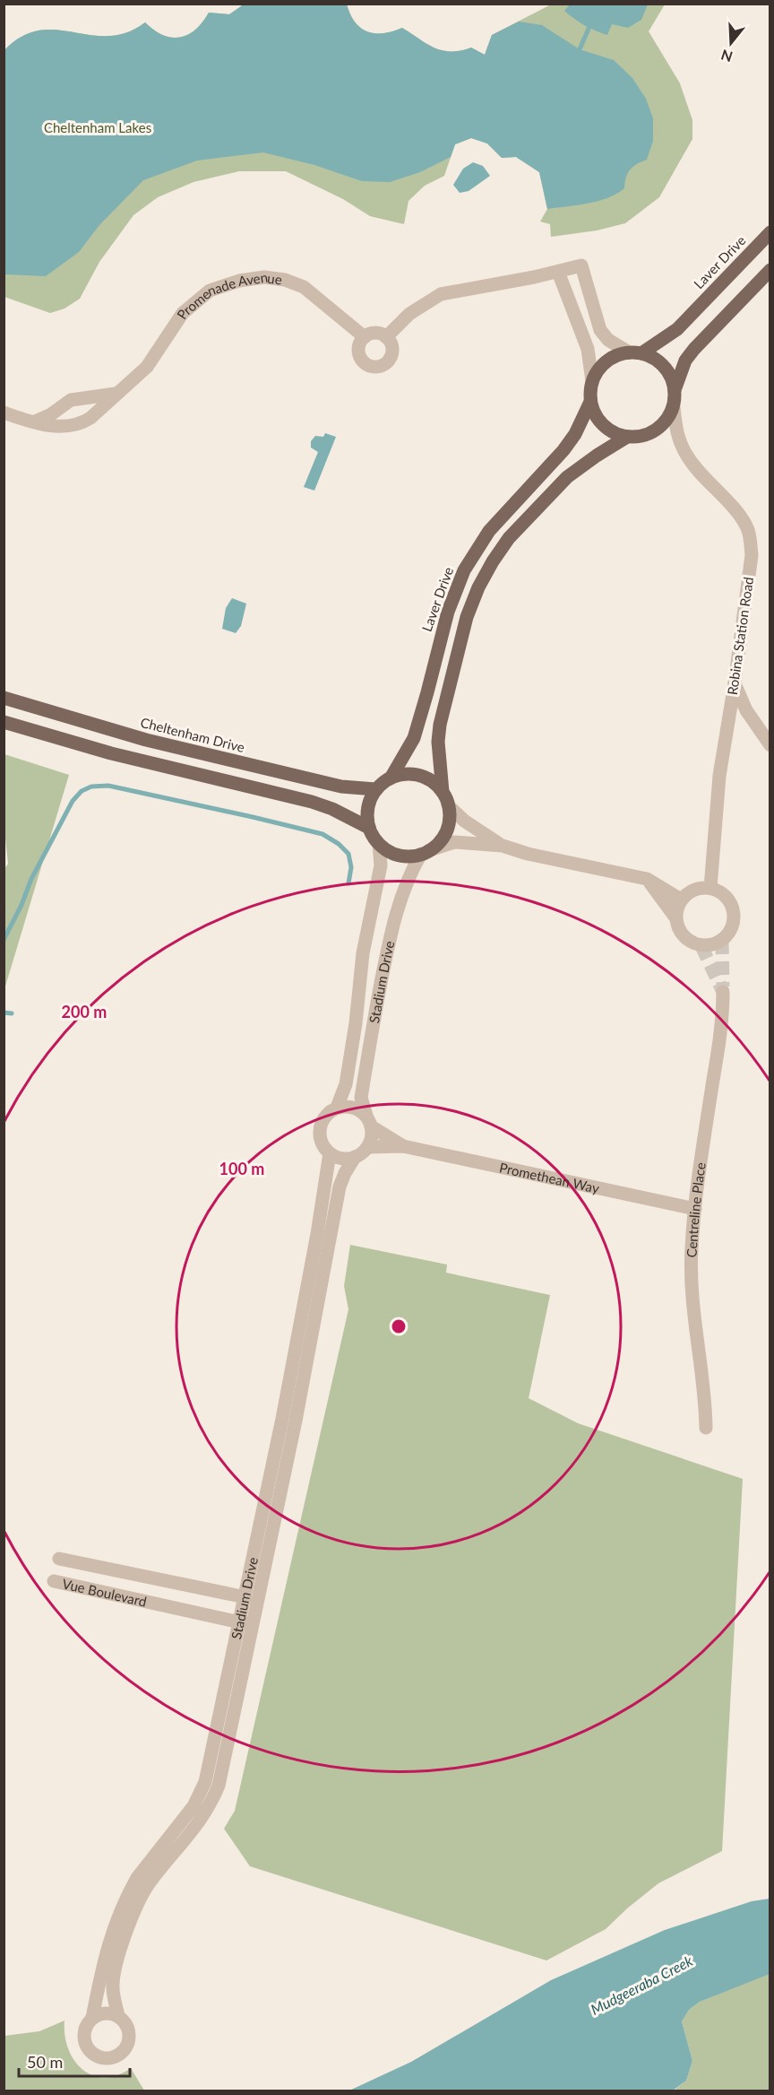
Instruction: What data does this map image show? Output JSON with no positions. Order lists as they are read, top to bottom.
{
  "streets": {
    "main road": ["Laver Drive", "Cheltenham Drive"],
    "street": [
      "Promenade Avenue",
      "Robina Station Road",
      "Stadium Drive",
      "Promethean Way",
      "Centreline Place",
      "Vue Boulevard"
    ]
  },
  "crossings": [
    ["Laver Drive", "Robina Station Road"],
    ["Laver Drive", "Cheltenham Drive"],
    ["Laver Drive", "Stadium Drive"],
    ["Cheltenham Drive", "Stadium Drive"],
    ["Stadium Drive", "Vue Boulevard"],
    ["Promethean Way", "Centreline Place"]
  ],
  "water": ["Mudgeeraba Creek"],
  "parks": ["Cheltenham Lakes"],
  "scale_bar": "50 m",
  "north": "bottom",
  "rings": ["200 m", "100 m"]
}
